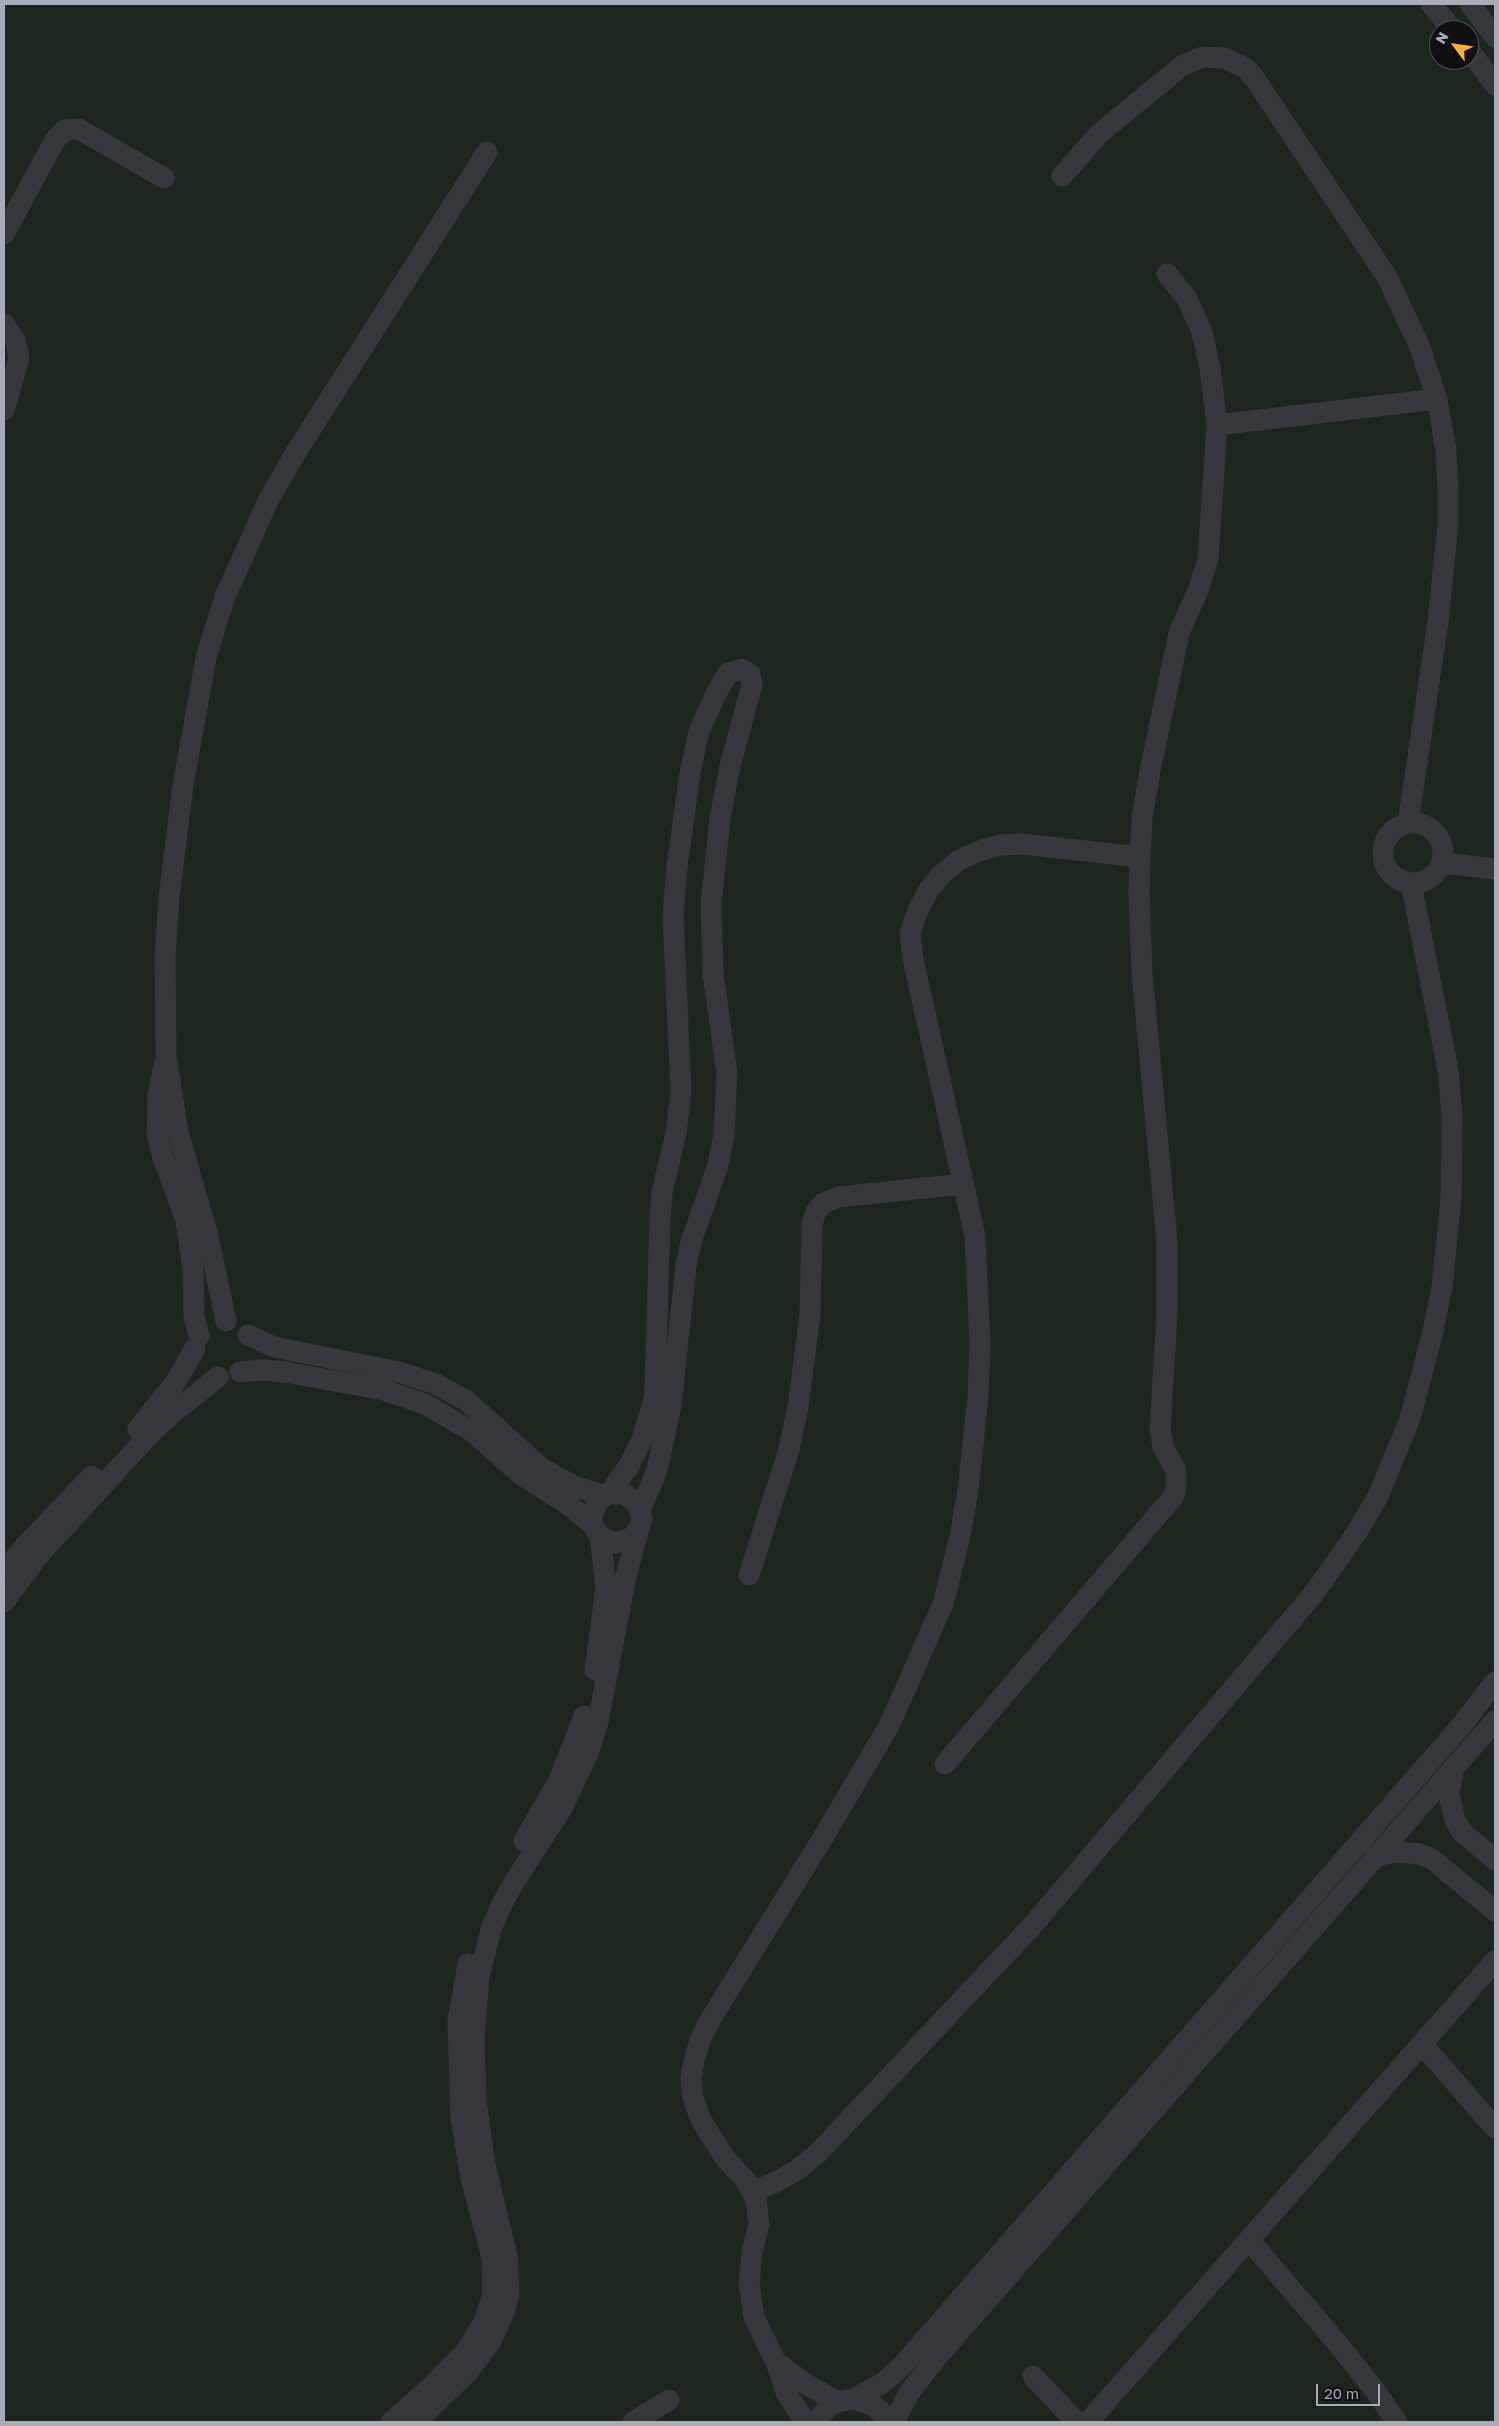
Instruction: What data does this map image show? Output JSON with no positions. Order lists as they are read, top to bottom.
{
  "scale_bar": "20 m",
  "north": "top left"
}
